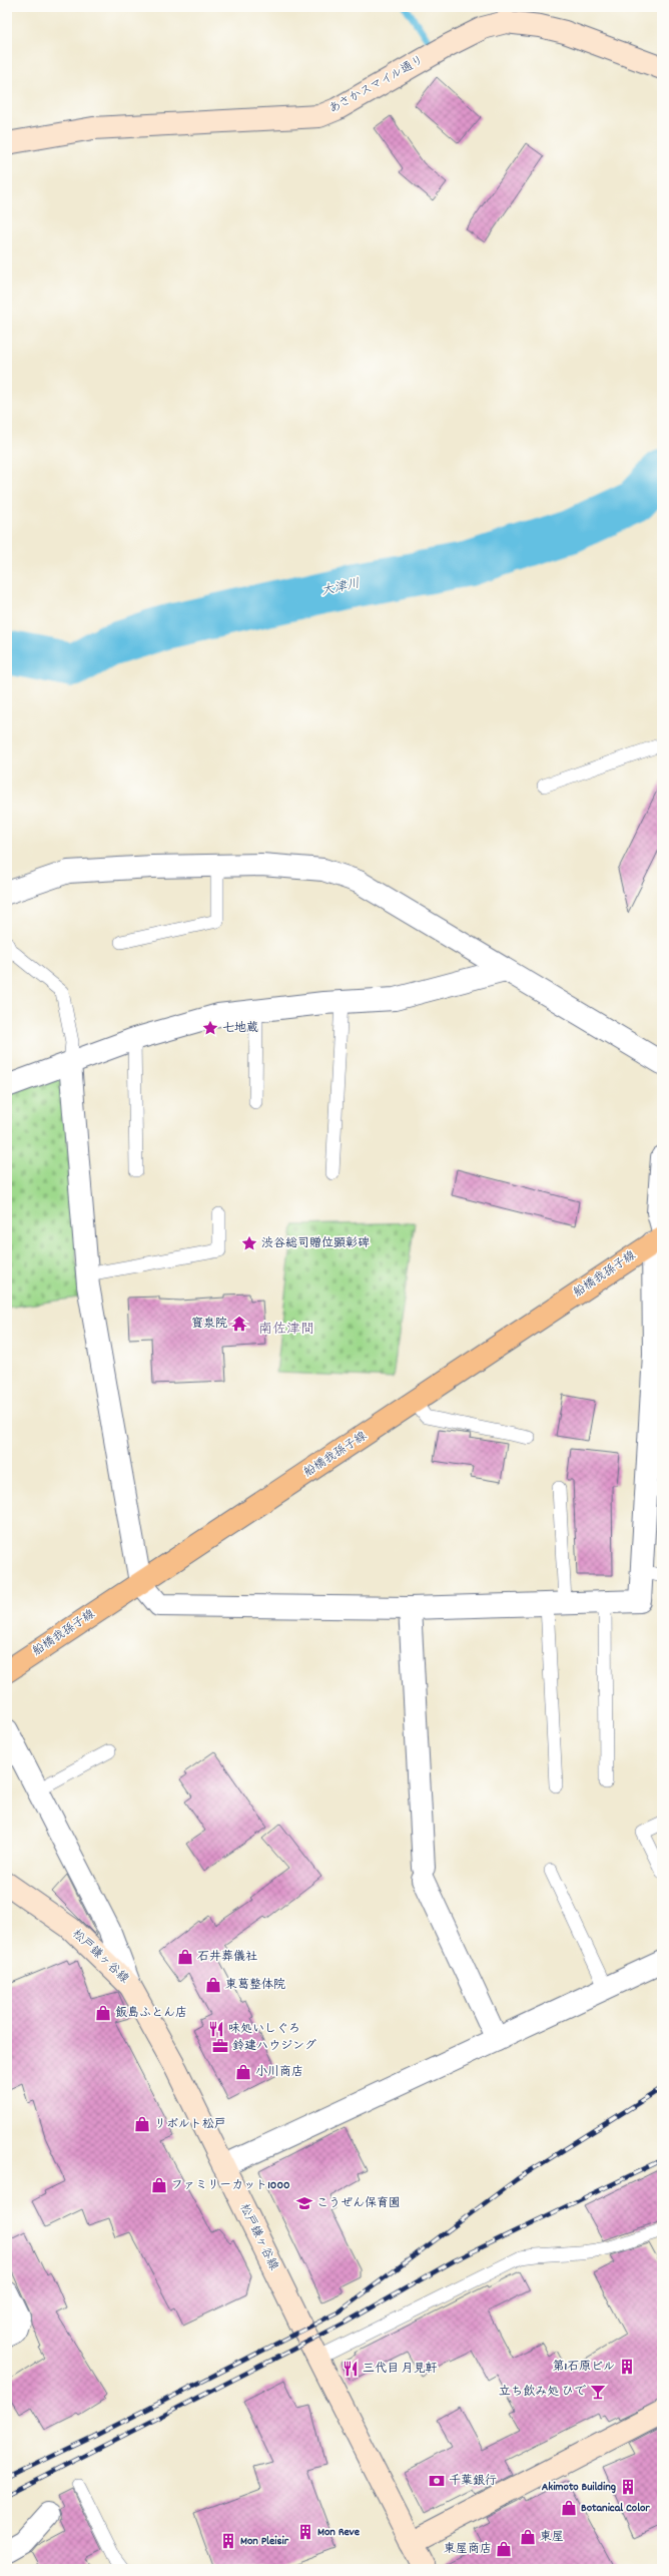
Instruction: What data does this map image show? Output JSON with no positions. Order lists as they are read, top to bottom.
{
  "streets": {
    "main road": ["船橋我孫子線"],
    "street": ["あさかスマイル通り", "松戸鎌ヶ谷線"]
  },
  "districts": ["南佐津間"],
  "water": ["大津川"],
  "places": {
    "place": ["七地蔵", "渋谷総司贈位顕彰碑"],
    "temple": ["寳泉院"],
    "shop": [
      "石井葬儀社",
      "東葛整体院",
      "飯島ふとん店",
      "小川商店",
      "リボルト松戸",
      "ファミリーカット1000",
      "Botanical Color",
      "東屋",
      "東屋商店"
    ],
    "restaurant": ["味処いしぐろ", "三代目 月見軒"],
    "office": ["鈴建ハウジング"],
    "school or university": ["こうぜん保育園"],
    "building": [
      "第1石原ビル",
      "Akimoto Building",
      "Mon Reve",
      "Mon Pleisir"
    ],
    "bar": ["立ち飲み処 ひで"],
    "bank": ["千葉銀行"]
  }
}
